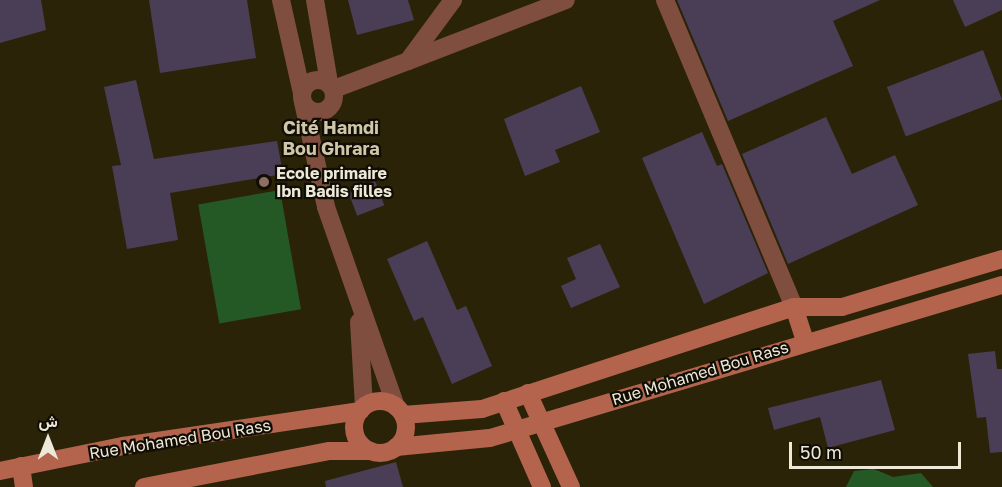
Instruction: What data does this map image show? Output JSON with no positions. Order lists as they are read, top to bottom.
{
  "streets": {
    "street": ["Rue Mohamed Bou Rass"]
  },
  "districts": ["Cité Hamdi Bou Ghrara"],
  "places": ["Ecole primaire Ibn Badis filles"],
  "scale_bar": "50 m",
  "north": "top"
}
